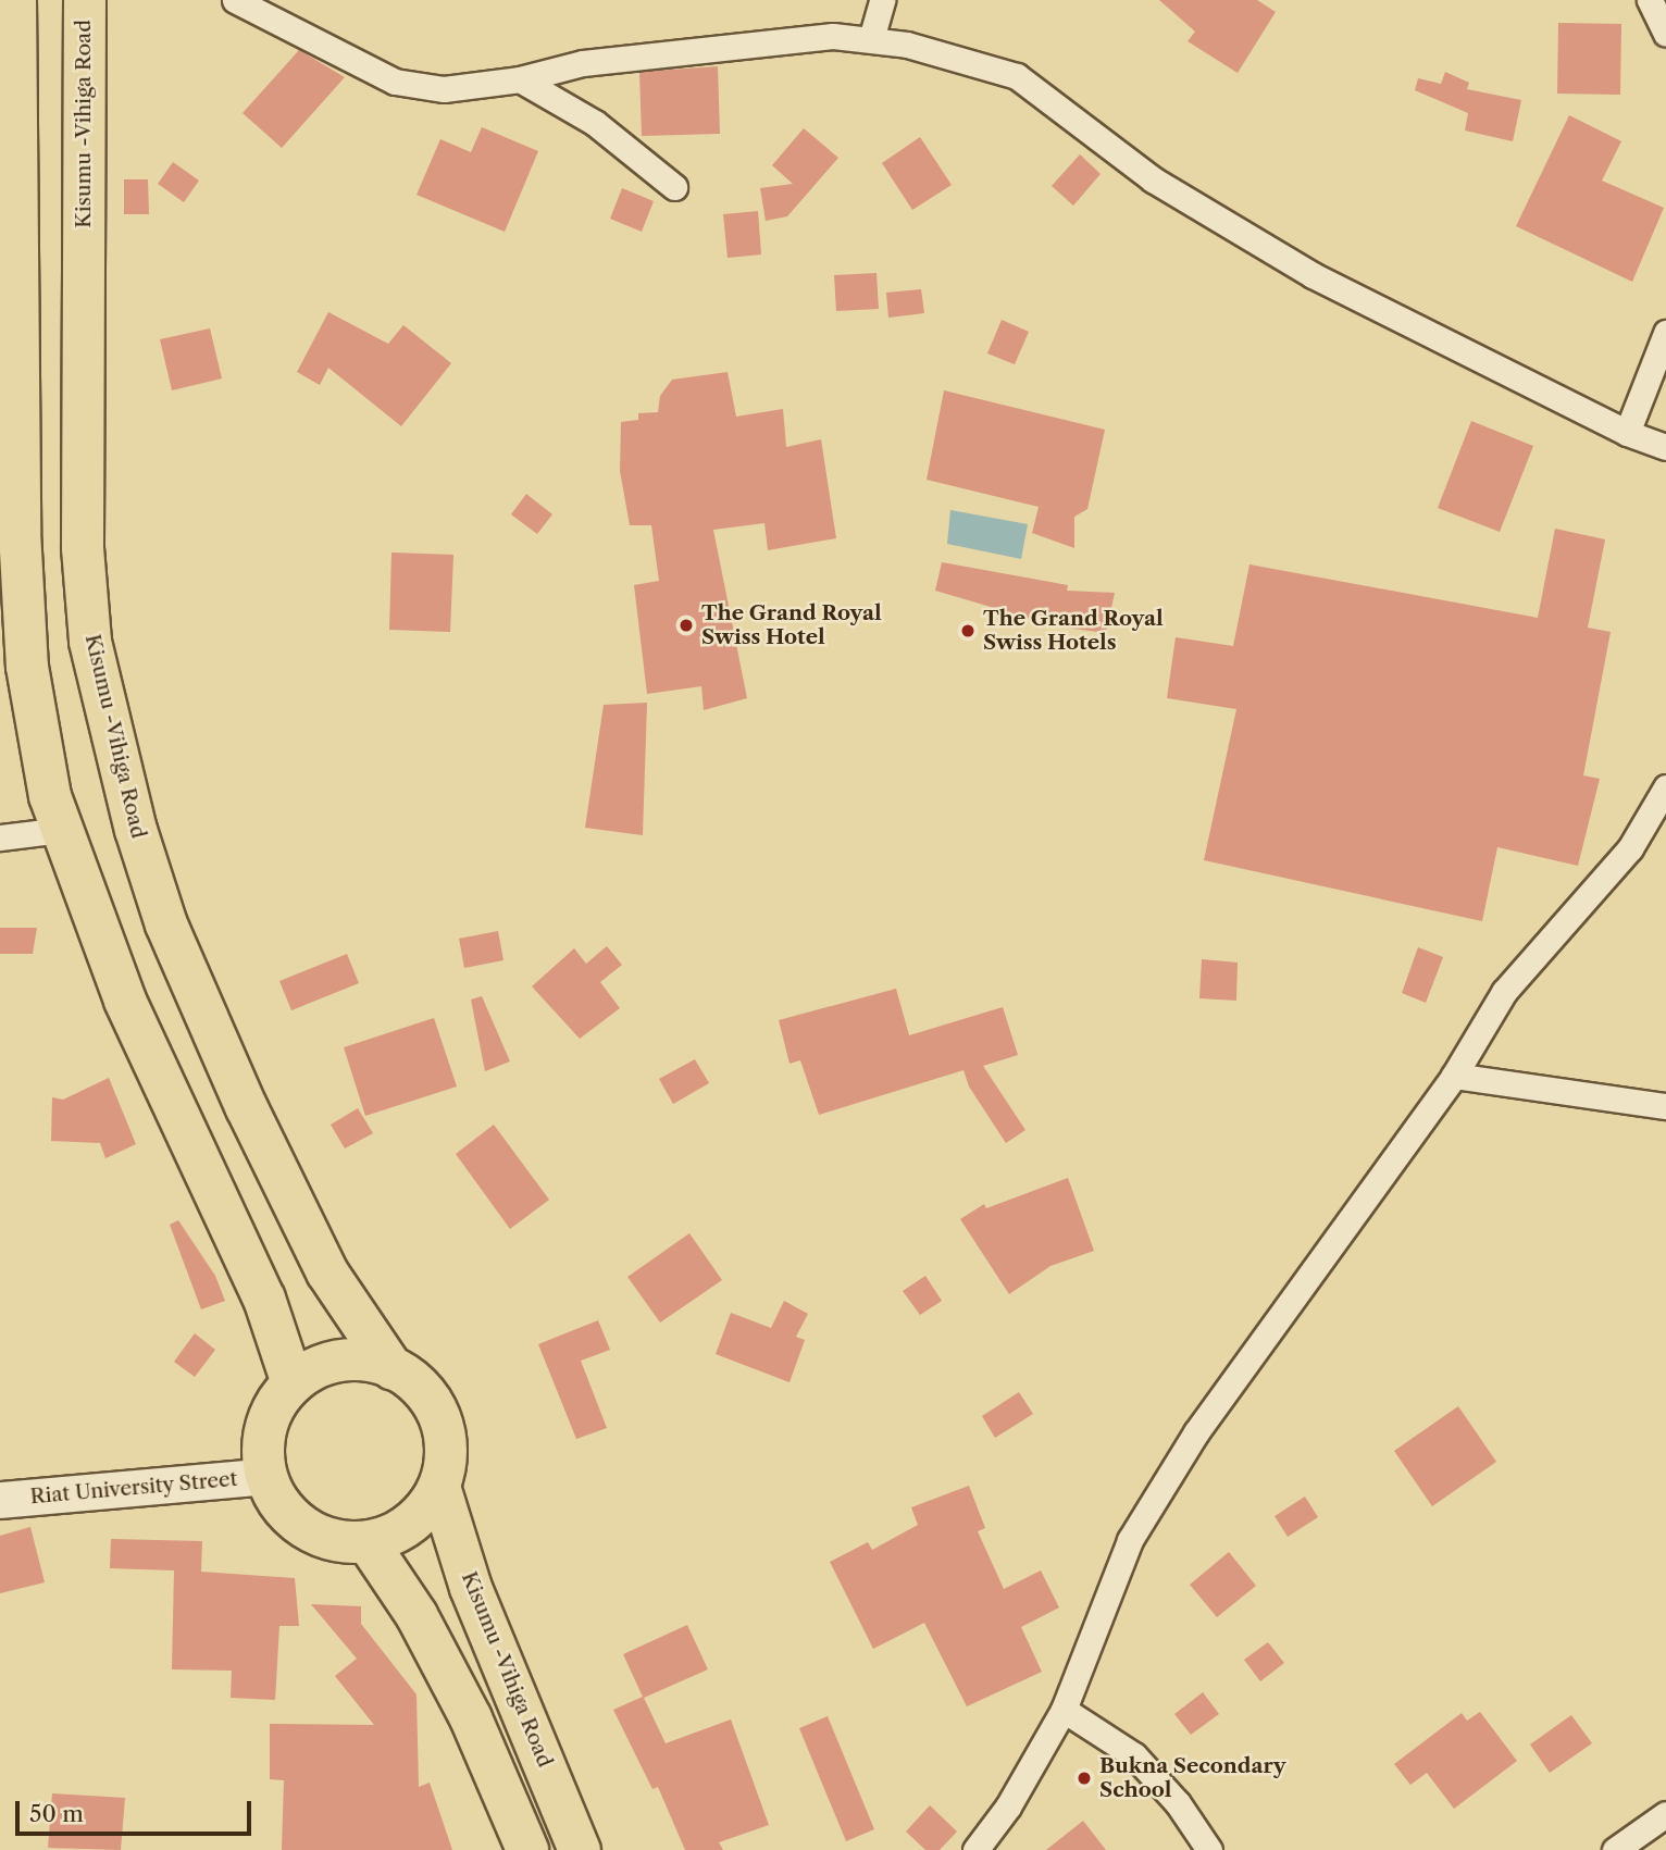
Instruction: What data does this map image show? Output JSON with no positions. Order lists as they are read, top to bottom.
{
  "streets": {
    "highway": ["Kisumu -Vihiga Road"],
    "street": ["Riat University Street"]
  },
  "crossings": [
    ["Kisumu -Vihiga Road", "Riat University Street"]
  ],
  "places": ["The Grand Royal Swiss Hotel", "The Grand Royal Swiss Hotels", "Bukna Secondary School"],
  "scale_bar": "50 m"
}
